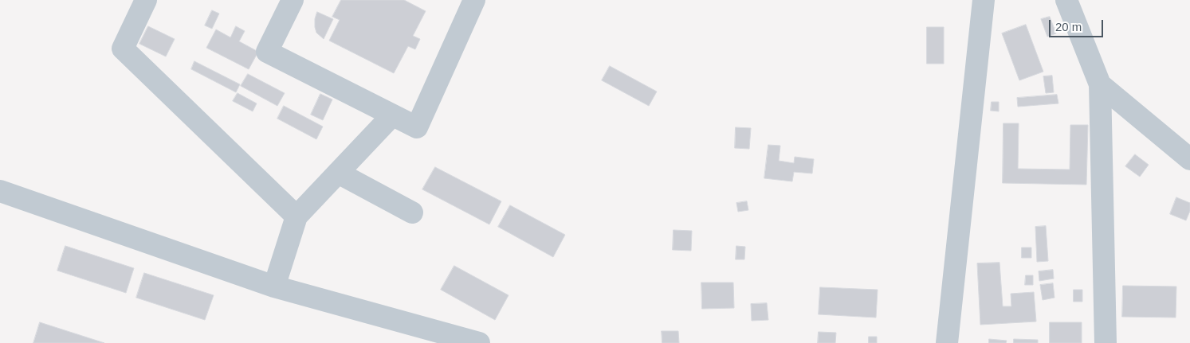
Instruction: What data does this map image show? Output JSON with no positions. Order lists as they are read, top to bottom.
{
  "scale_bar": "20 m"
}
